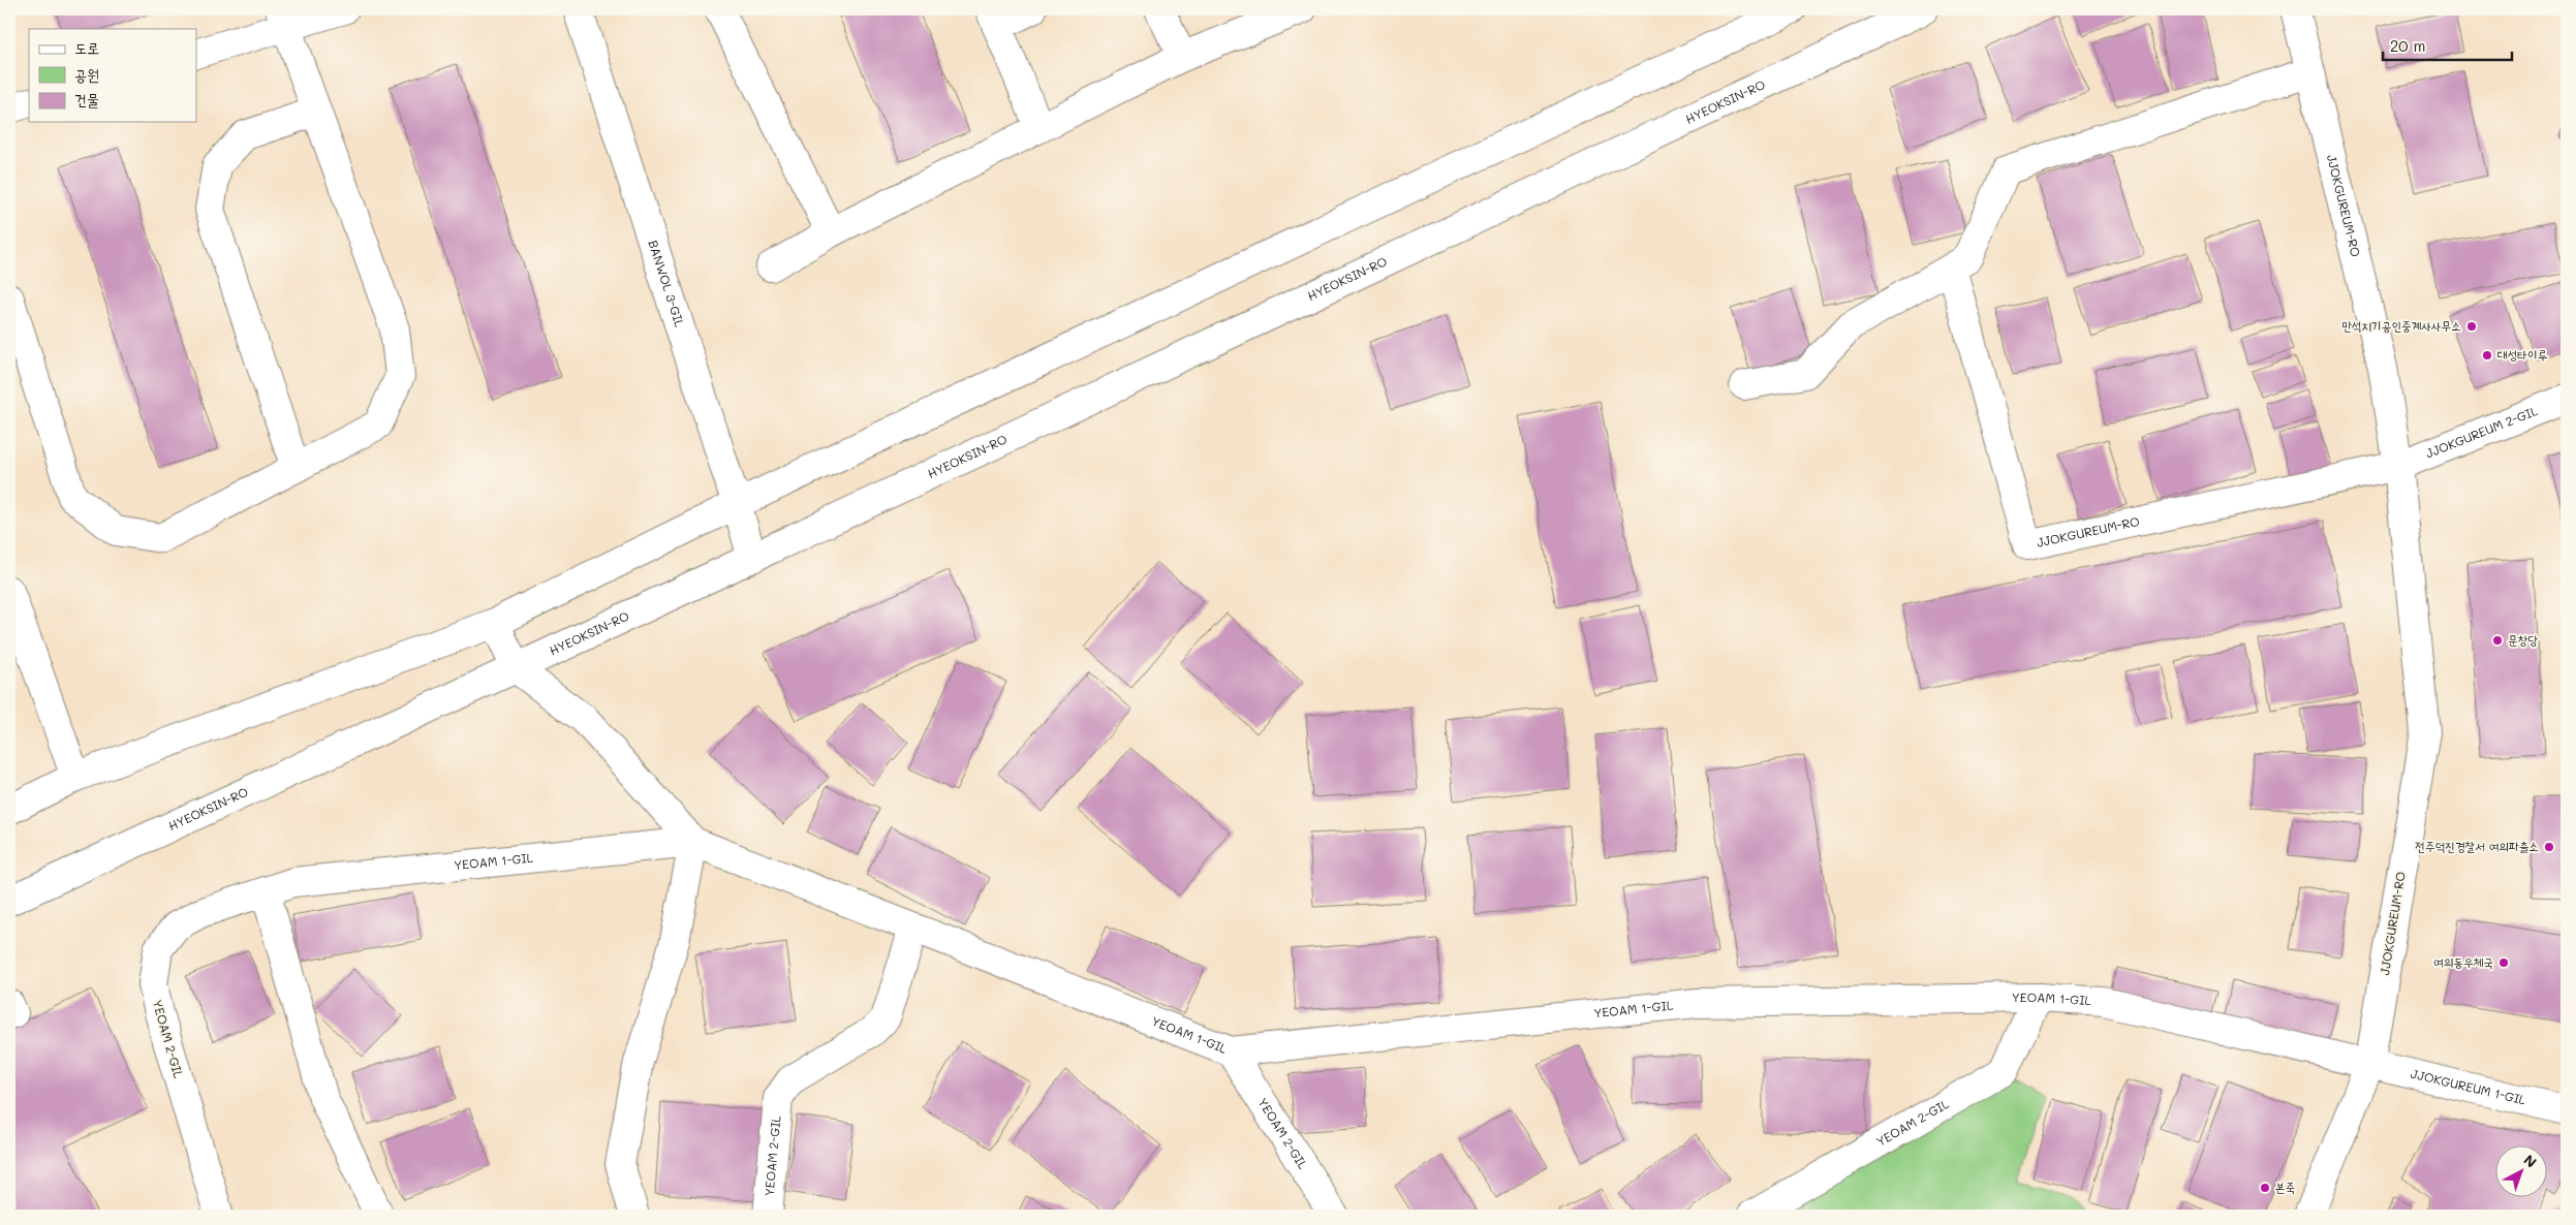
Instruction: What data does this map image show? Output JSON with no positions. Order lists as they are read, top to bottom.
{
  "streets": {
    "street": [
      "HYEOKSIN-RO",
      "JJOKGUREUM-RO",
      "BANWOL 3-GIL",
      "JJOKGUREUM 2-GIL",
      "YEOAM 1-GIL",
      "YEOAM 2-GIL",
      "JJOKGUREUM 1-GIL"
    ]
  },
  "crossings": [
    ["HYEOKSIN-RO", "BANWOL 3-GIL"],
    ["HYEOKSIN-RO", "YEOAM 1-GIL"],
    ["JJOKGUREUM-RO", "JJOKGUREUM 2-GIL"],
    ["JJOKGUREUM-RO", "YEOAM 1-GIL"],
    ["JJOKGUREUM-RO", "JJOKGUREUM 1-GIL"],
    ["YEOAM 1-GIL", "YEOAM 2-GIL"],
    ["YEOAM 1-GIL", "JJOKGUREUM 1-GIL"]
  ],
  "places": [
    "만석지기공인중계사사무소",
    "대성타이루",
    "문창당",
    "전주덕진경찰서 여의파출소",
    "여의동우체국",
    "본죽"
  ],
  "legend": ["도로", "공원", "건물"],
  "scale_bar": "20 m",
  "north": "top right"
}
